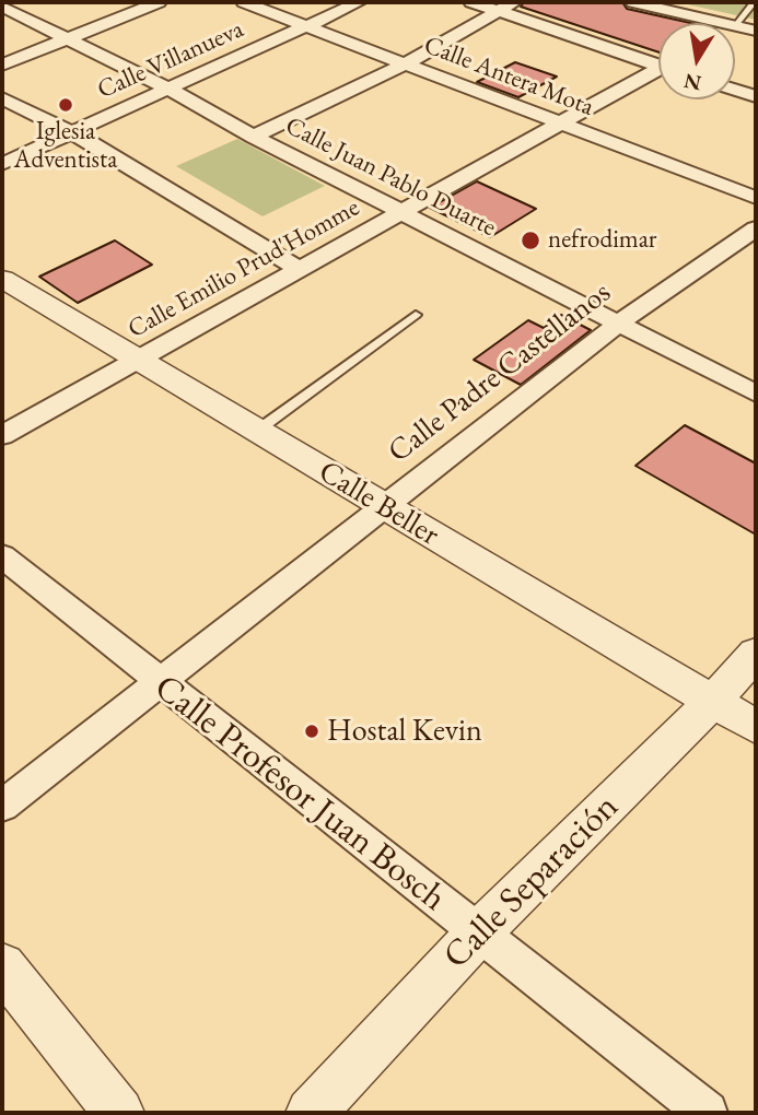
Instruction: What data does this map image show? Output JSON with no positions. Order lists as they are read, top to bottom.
{
  "streets": {
    "street": [
      "Calle Villanueva",
      "Calle Antera Mota",
      "Calle Juan Pablo Duarte",
      "Calle Emilio Prud'Homme",
      "Calle Padre Castellanos",
      "Calle Beller",
      "Calle Profesor Juan Bosch",
      "Calle Separación"
    ]
  },
  "crossings": [
    ["Calle Villanueva", "Calle Antera Mota"],
    ["Calle Villanueva", "Calle Juan Pablo Duarte"],
    ["Calle Antera Mota", "Calle Emilio Prud'Homme"],
    ["Calle Juan Pablo Duarte", "Calle Emilio Prud'Homme"],
    ["Calle Juan Pablo Duarte", "Calle Padre Castellanos"],
    ["Calle Emilio Prud'Homme", "Calle Beller"],
    ["Calle Padre Castellanos", "Calle Beller"],
    ["Calle Padre Castellanos", "Calle Profesor Juan Bosch"],
    ["Calle Beller", "Calle Separación"],
    ["Calle Profesor Juan Bosch", "Calle Separación"]
  ],
  "places": ["Iglesia Adventista", "nefrodimar", "Hostal Kevin"],
  "north": "bottom"
}
